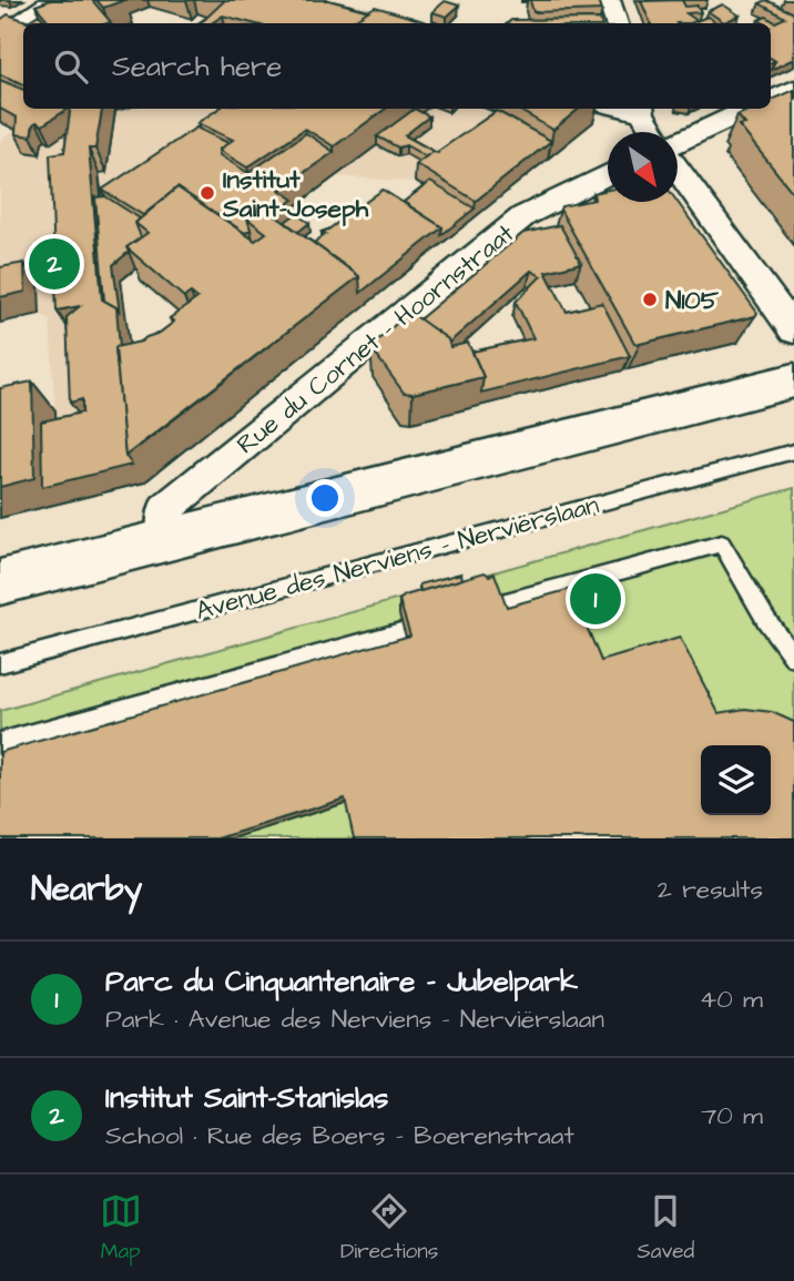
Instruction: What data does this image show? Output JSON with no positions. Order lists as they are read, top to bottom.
{
  "streets": {
    "street": ["Rue du Cornet - Hoornstraat"],
    "lane": ["Avenue des Nerviens - Nerviërslaan"]
  },
  "places": ["Institut Saint-Joseph", "N105"],
  "north": "bottom right",
  "page": {
    "search": "Search here",
    "pins": ["2", "1"],
    "heading": ["Nearby", "2 results"],
    "list": [
      {
        "mark": "1",
        "name": "Parc du Cinquantenaire - Jubelpark",
        "note": "Park · Avenue des Nerviens - Nerviërslaan",
        "value": "40 m"
      },
      {
        "mark": "2",
        "name": "Institut Saint-Stanislas",
        "note": "School · Rue des Boers - Boerenstraat",
        "value": "70 m"
      }
    ],
    "nav": ["Map", "Directions", "Saved"]
  }
}
